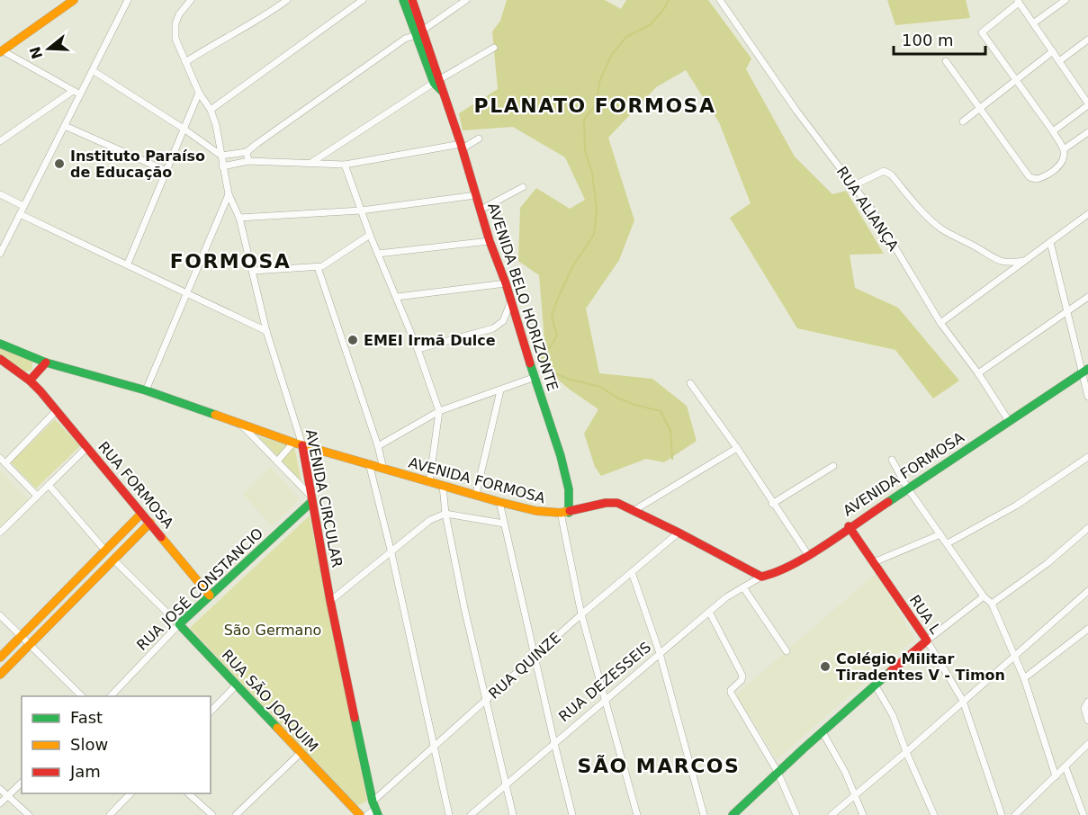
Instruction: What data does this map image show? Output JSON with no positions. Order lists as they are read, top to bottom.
{
  "streets": {
    "main road": [
      "AVENIDA BELO HORIZONTE",
      "AVENIDA FORMOSA",
      "RUA FORMOSA",
      "AVENIDA CIRCULAR",
      "RUA JOSÉ CONSTANCIO",
      "RUA L",
      "RUA SÃO JOAQUIM"
    ],
    "street": ["RUA ALIANÇA", "RUA QUINZE", "RUA DEZESSEIS"]
  },
  "crossings": [
    ["RUA ALIANÇA", "AVENIDA FORMOSA"],
    ["AVENIDA BELO HORIZONTE", "AVENIDA FORMOSA"],
    ["AVENIDA FORMOSA", "AVENIDA CIRCULAR"],
    ["AVENIDA FORMOSA", "RUA L"],
    ["AVENIDA FORMOSA", "RUA QUINZE"],
    ["AVENIDA FORMOSA", "RUA DEZESSEIS"],
    ["RUA FORMOSA", "RUA JOSÉ CONSTANCIO"],
    ["AVENIDA CIRCULAR", "RUA JOSÉ CONSTANCIO"],
    ["AVENIDA CIRCULAR", "RUA QUINZE"],
    ["RUA JOSÉ CONSTANCIO", "RUA SÃO JOAQUIM"]
  ],
  "districts": ["PLANATO FORMOSA", "FORMOSA", "SÃO MARCOS"],
  "parks": ["São Germano"],
  "places": ["Instituto Paraíso de Educação", "EMEI Irmã Dulce", "Colégio Militar Tiradentes V - Timon"],
  "legend": ["Fast", "Slow", "Jam"],
  "scale_bar": "100 m",
  "north": "left"
}
